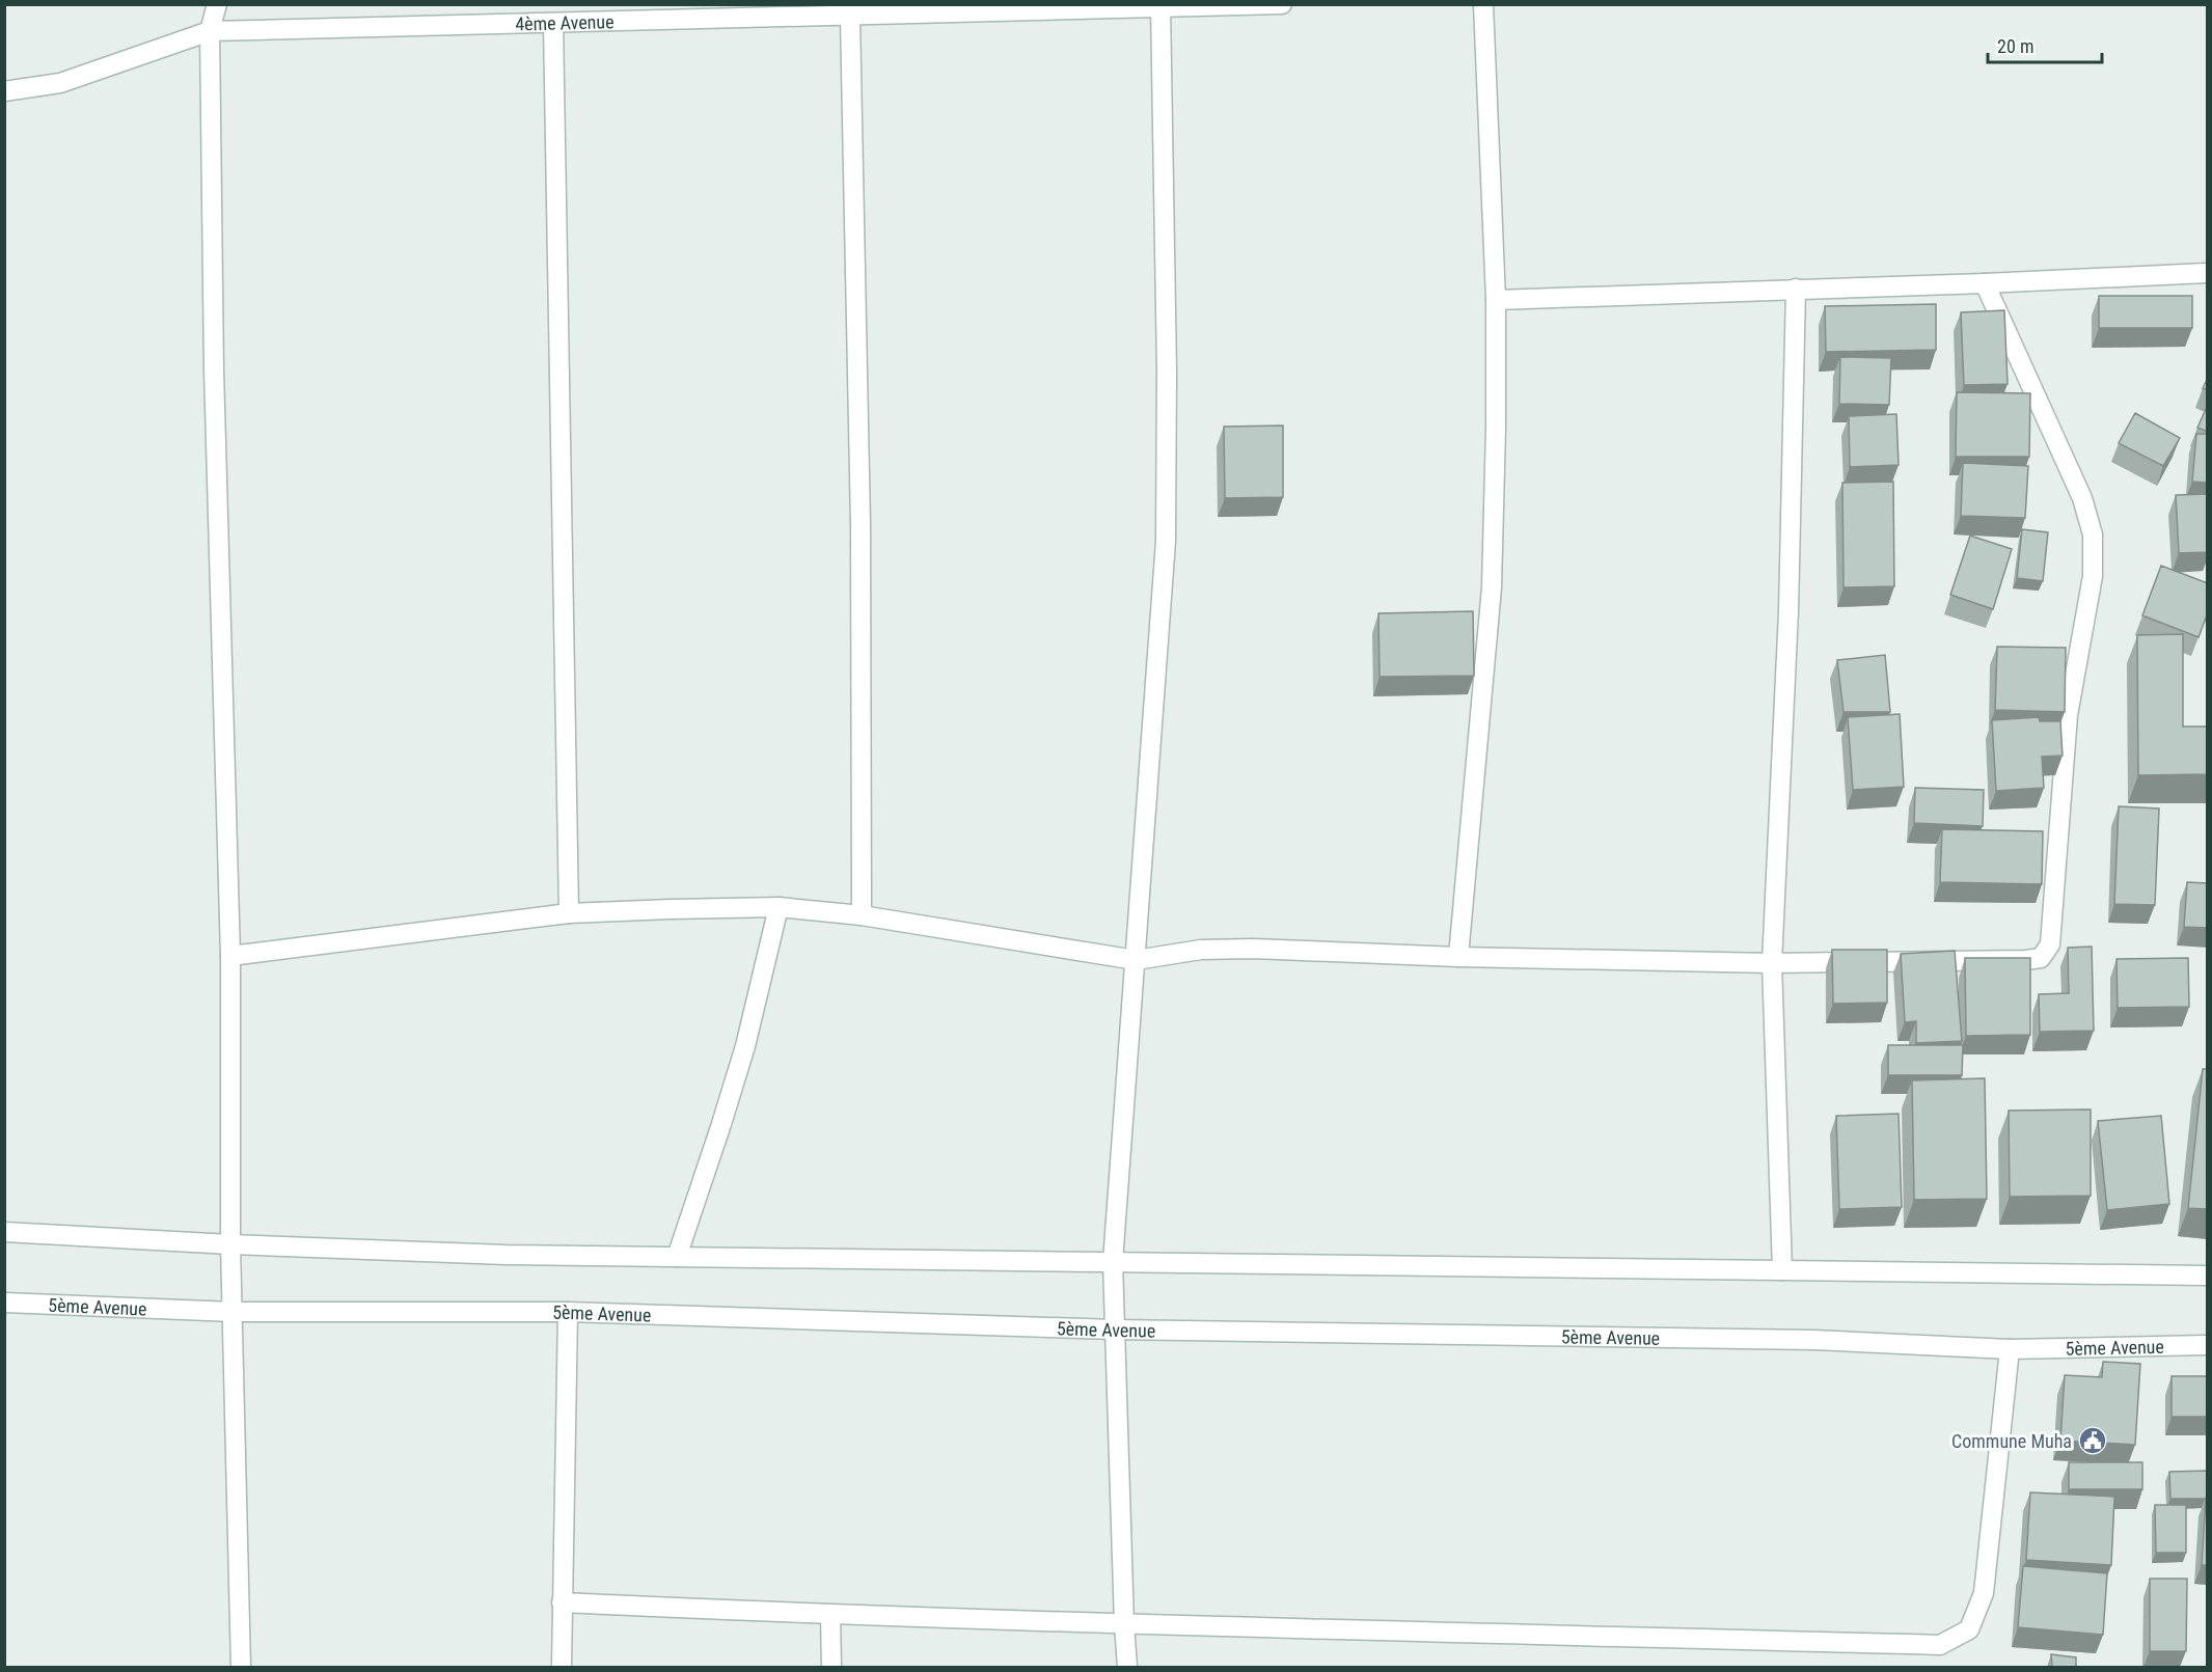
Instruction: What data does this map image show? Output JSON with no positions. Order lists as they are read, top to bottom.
{
  "streets": {
    "street": ["4ème Avenue", "5ème Avenue"]
  },
  "places": {
    "public building": ["Commune Muha"]
  },
  "scale_bar": "20 m"
}
